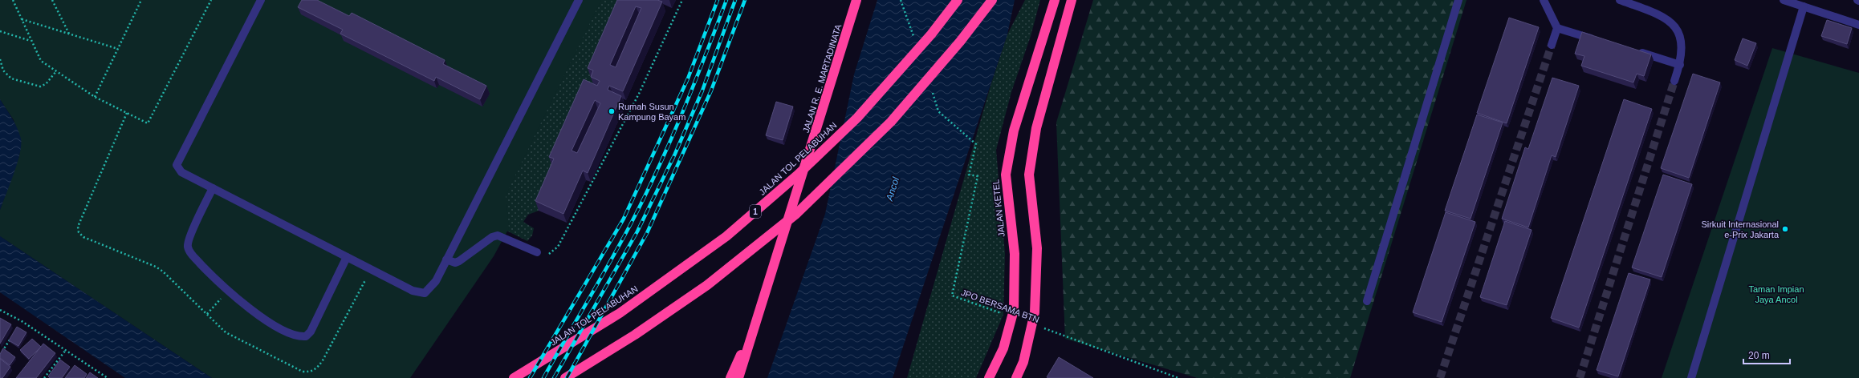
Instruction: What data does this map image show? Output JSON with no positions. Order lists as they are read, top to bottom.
{
  "streets": {
    "highway": [
      "JALAN R. E. MARTADINATA",
      "JALAN TOL PELABUHAN",
      "JALAN KETEL",
      "1"
    ],
    "path": ["JPO BERSAMA BTN"]
  },
  "water": ["Ancol"],
  "parks": ["Taman Impian Jaya Ancol"],
  "places": ["Rumah Susun Kampung Bayam", "Sirkuit Internasional e-Prix Jakarta"],
  "scale_bar": "20 m"
}
